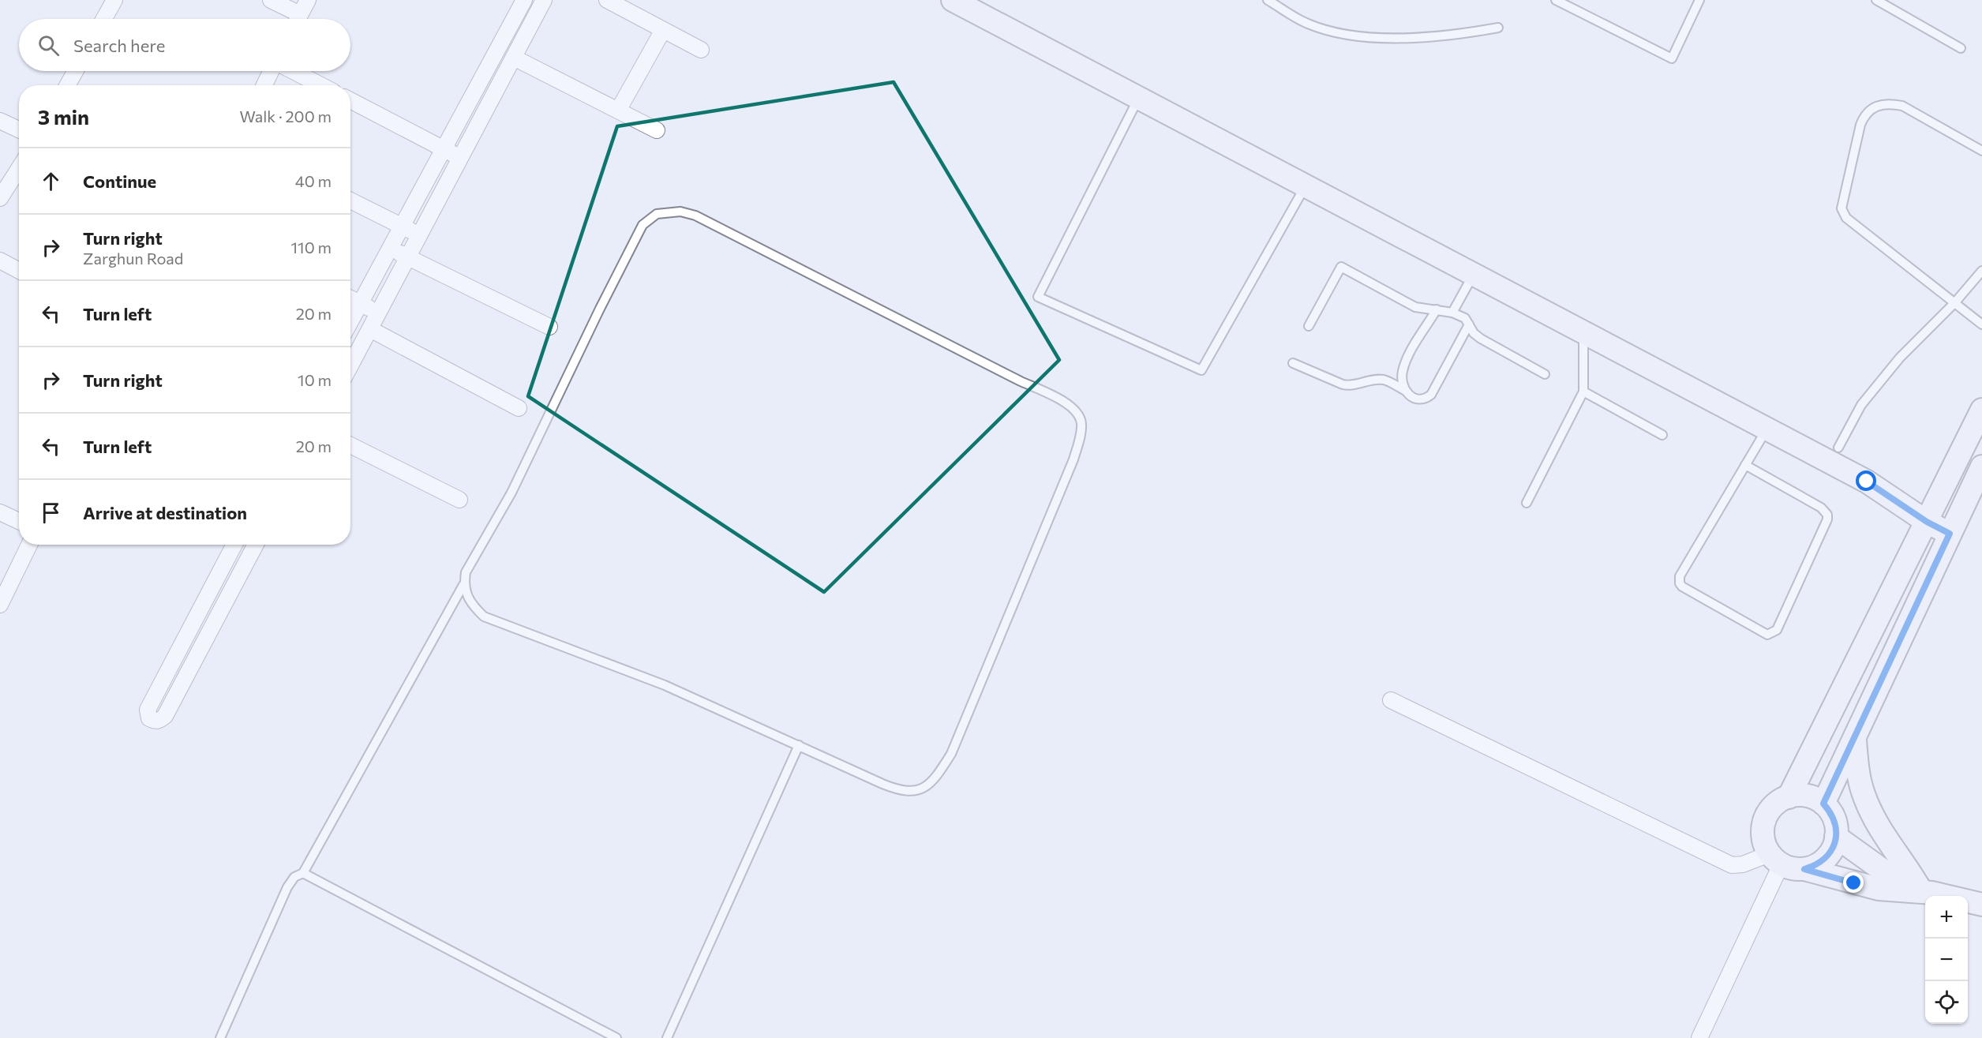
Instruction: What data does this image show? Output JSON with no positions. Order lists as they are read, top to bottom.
{
  "page": {
    "search": "Search here",
    "heading": ["3 min", "Walk · 200 m"],
    "list": [
      ["Continue", "40 m"],
      ["Turn right", "Zarghun Road", "110 m"],
      ["Turn left", "20 m"],
      ["Turn right", "10 m"],
      ["Turn left", "20 m"],
      "Arrive at destination"
    ],
    "map_buttons": ["+", "−"]
  }
}
